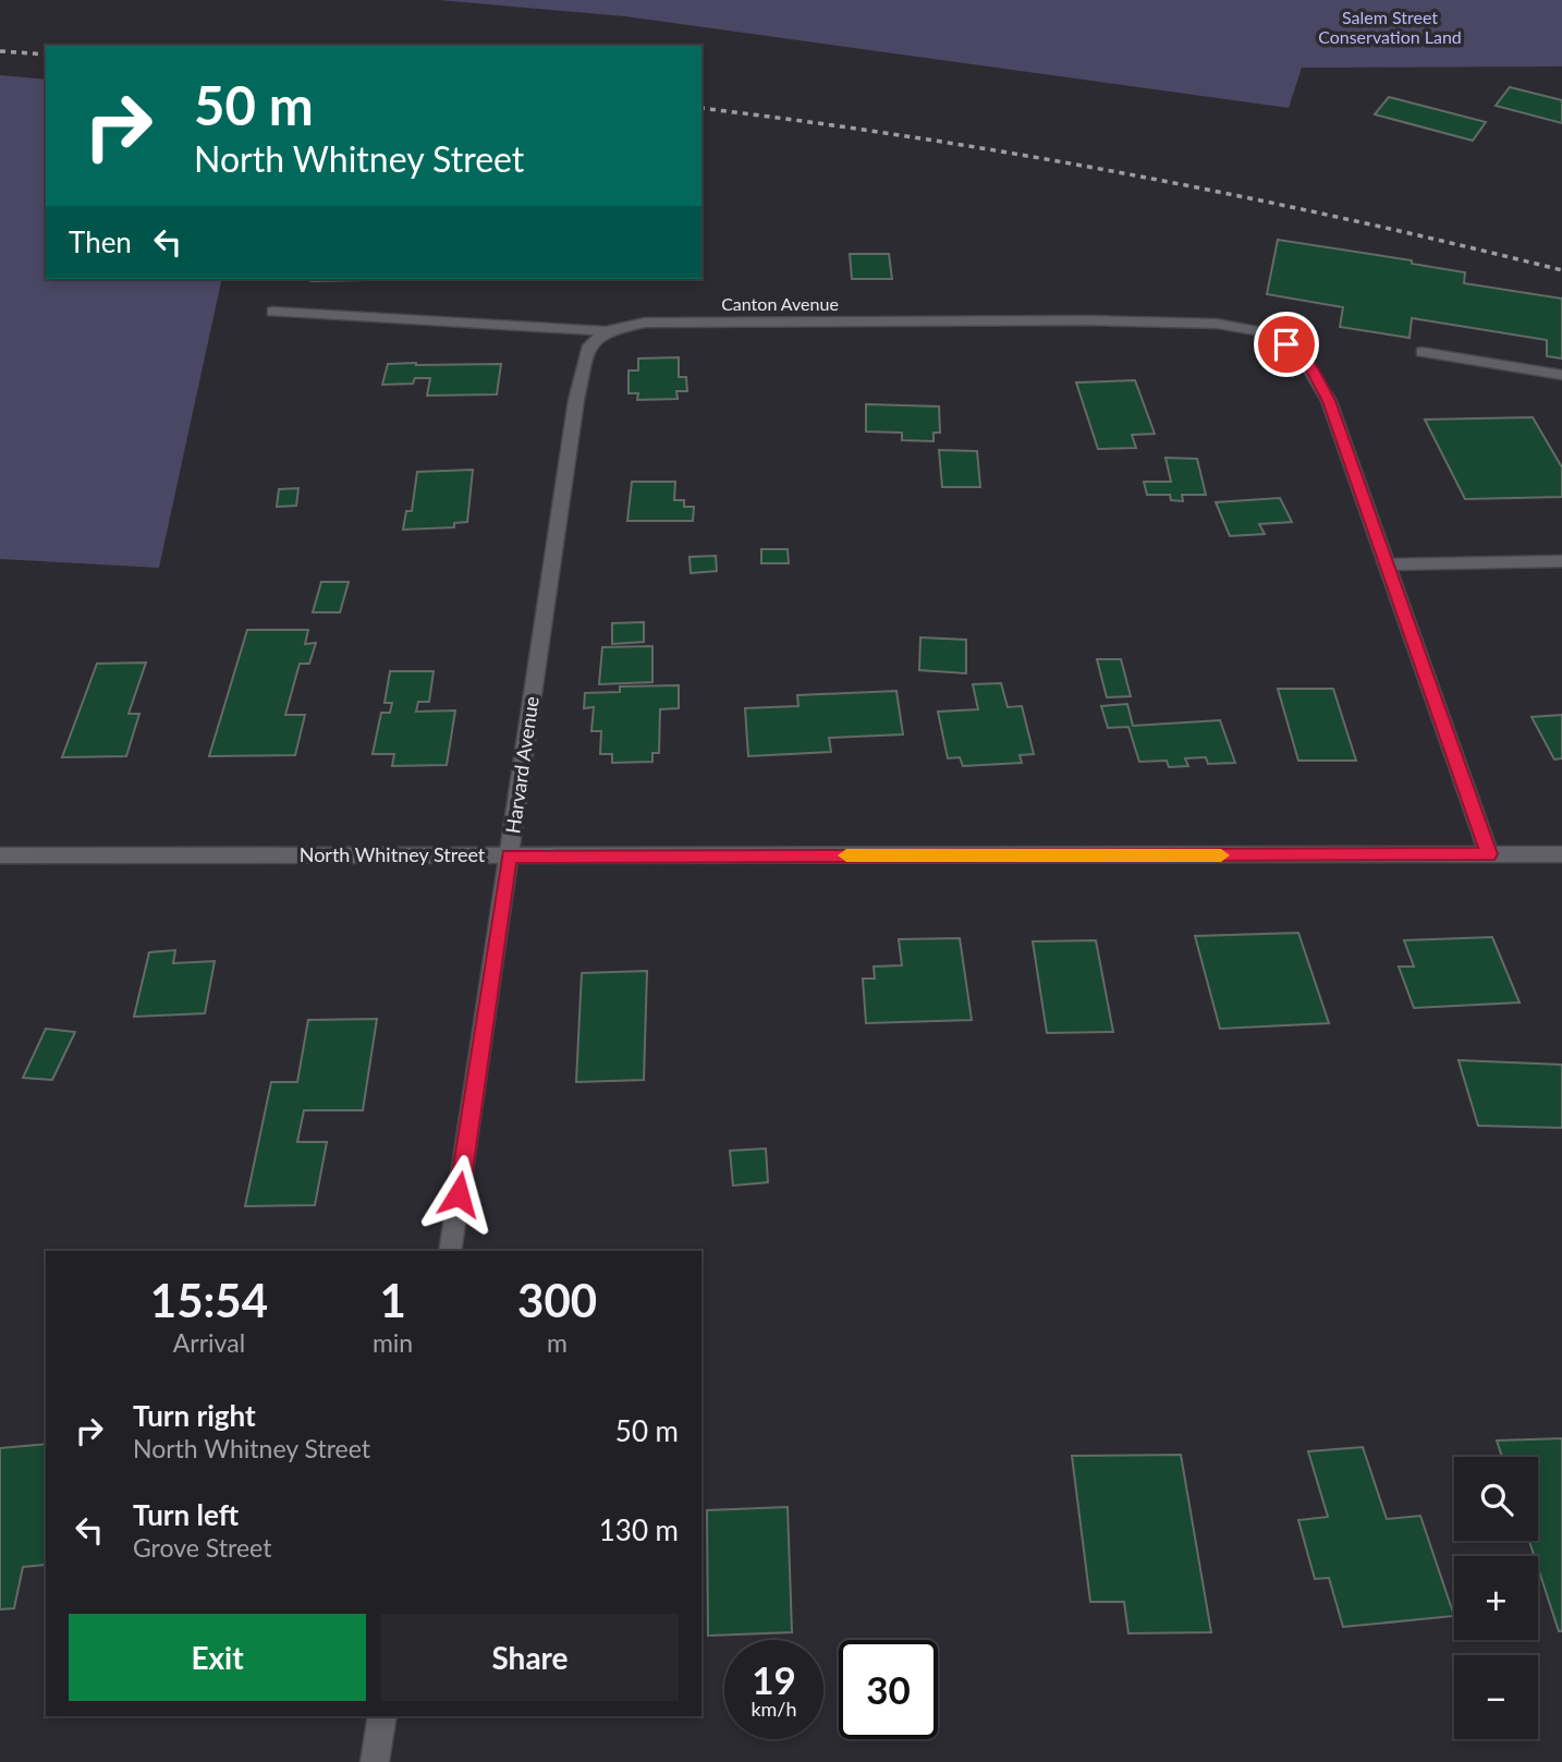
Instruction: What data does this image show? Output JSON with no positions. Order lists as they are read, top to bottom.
{
  "streets": {
    "street": ["Canton Avenue", "Harvard Avenue", "North Whitney Street"]
  },
  "crossings": [
    ["Canton Avenue", "Harvard Avenue"],
    ["Harvard Avenue", "North Whitney Street"]
  ],
  "parks": ["Salem Street Conservation Land"],
  "page": {
    "turn": ["50 m", "North Whitney Street"],
    "then": "Then",
    "eta": [
      "15:54",
      "Arrival",
      "1",
      "min",
      "300",
      "m"
    ],
    "list": [
      {
        "name": "Turn right",
        "note": "North Whitney Street",
        "value": "50 m"
      },
      {
        "name": "Turn left",
        "note": "Grove Street",
        "value": "130 m"
      }
    ],
    "map_buttons": ["+", "−"],
    "buttons": ["Exit", "Share"],
    "speed": "19 km/h",
    "limit": "30"
  }
}
